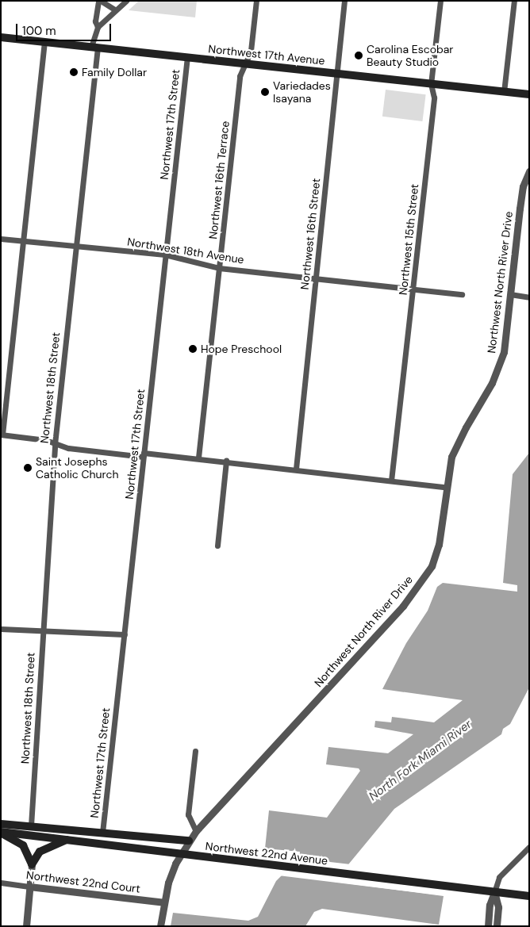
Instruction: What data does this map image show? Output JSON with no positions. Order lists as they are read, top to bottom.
{
  "streets": {
    "main road": ["Northwest 17th Avenue", "Northwest 22nd Avenue"],
    "street": [
      "Northwest 17th Street",
      "Northwest 16th Terrace",
      "Northwest 16th Street",
      "Northwest 15th Street",
      "Northwest 18th Avenue",
      "Northwest North River Drive",
      "Northwest 18th Street",
      "Northwest 22nd Court"
    ]
  },
  "crossings": [
    ["Northwest 17th Avenue", "Northwest 17th Street"],
    ["Northwest 17th Avenue", "Northwest 16th Terrace"],
    ["Northwest 17th Avenue", "Northwest 16th Street"],
    ["Northwest 17th Avenue", "Northwest 15th Street"],
    ["Northwest 17th Avenue", "Northwest 18th Street"],
    ["Northwest 17th Street", "Northwest 18th Avenue"],
    ["Northwest 16th Terrace", "Northwest 18th Avenue"],
    ["Northwest 16th Street", "Northwest 18th Avenue"],
    ["Northwest 15th Street", "Northwest 18th Avenue"],
    ["Northwest 18th Avenue", "Northwest 18th Street"],
    ["Northwest North River Drive", "Northwest 22nd Court"]
  ],
  "water": ["North Fork Miami River"],
  "places": [
    "Carolina Escobar Beauty Studio",
    "Family Dollar",
    "Variedades Isayana",
    "Hope Preschool",
    "Saint Josephs Catholic Church"
  ],
  "scale_bar": "100 m"
}
